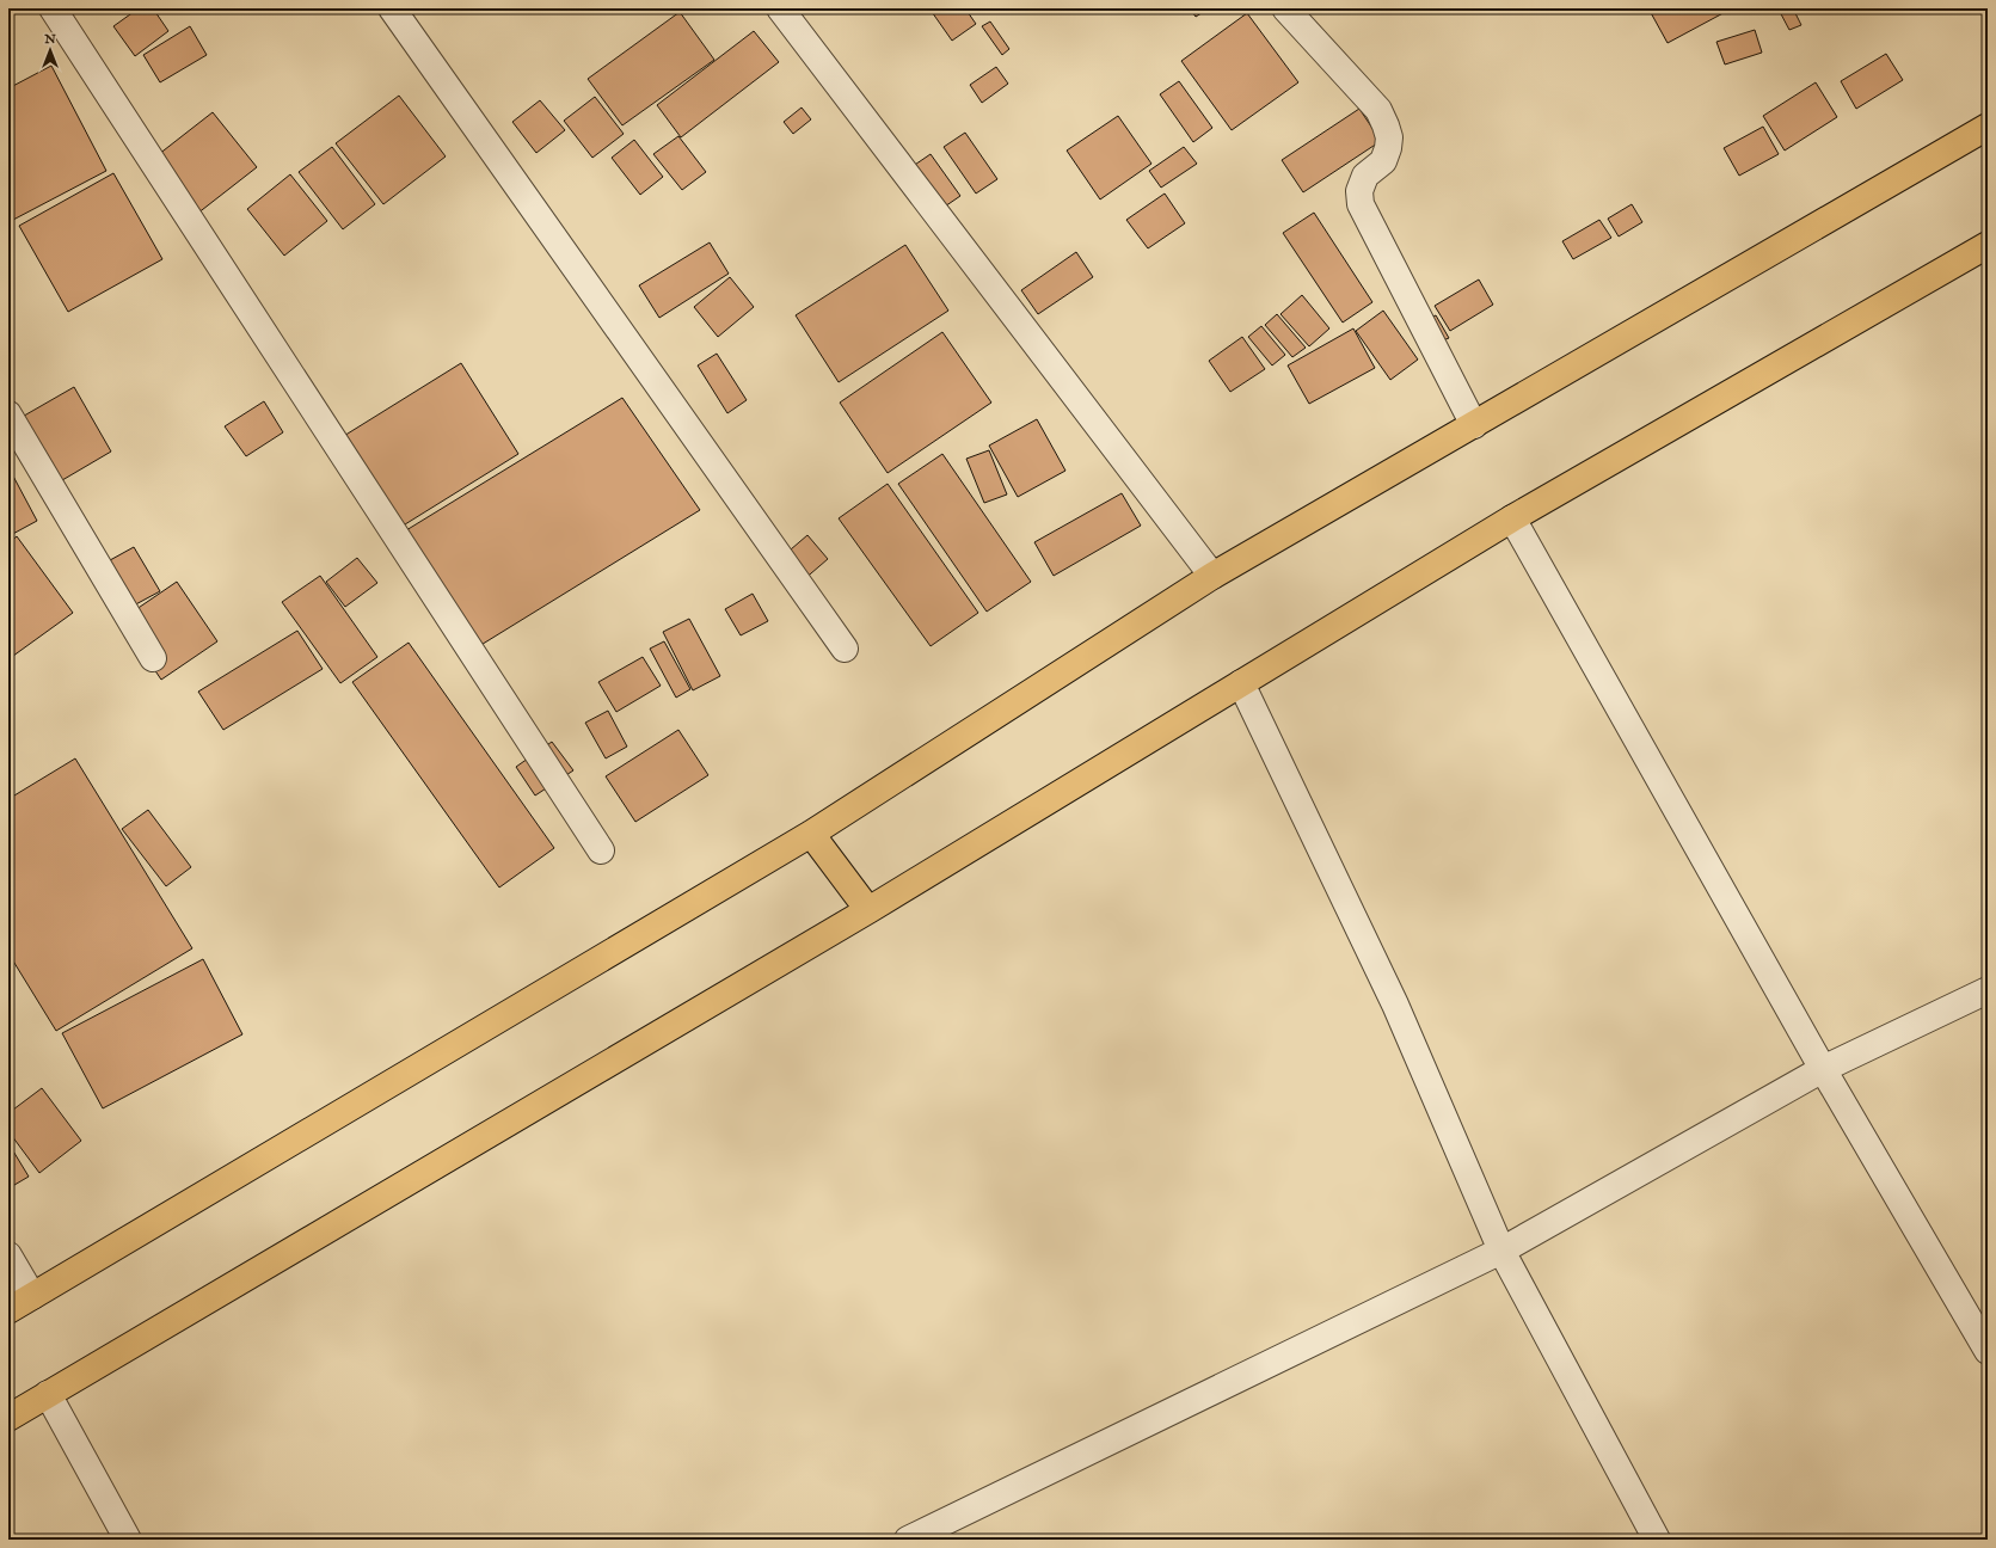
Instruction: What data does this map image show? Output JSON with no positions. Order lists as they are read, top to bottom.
{
  "north": "top"
}
